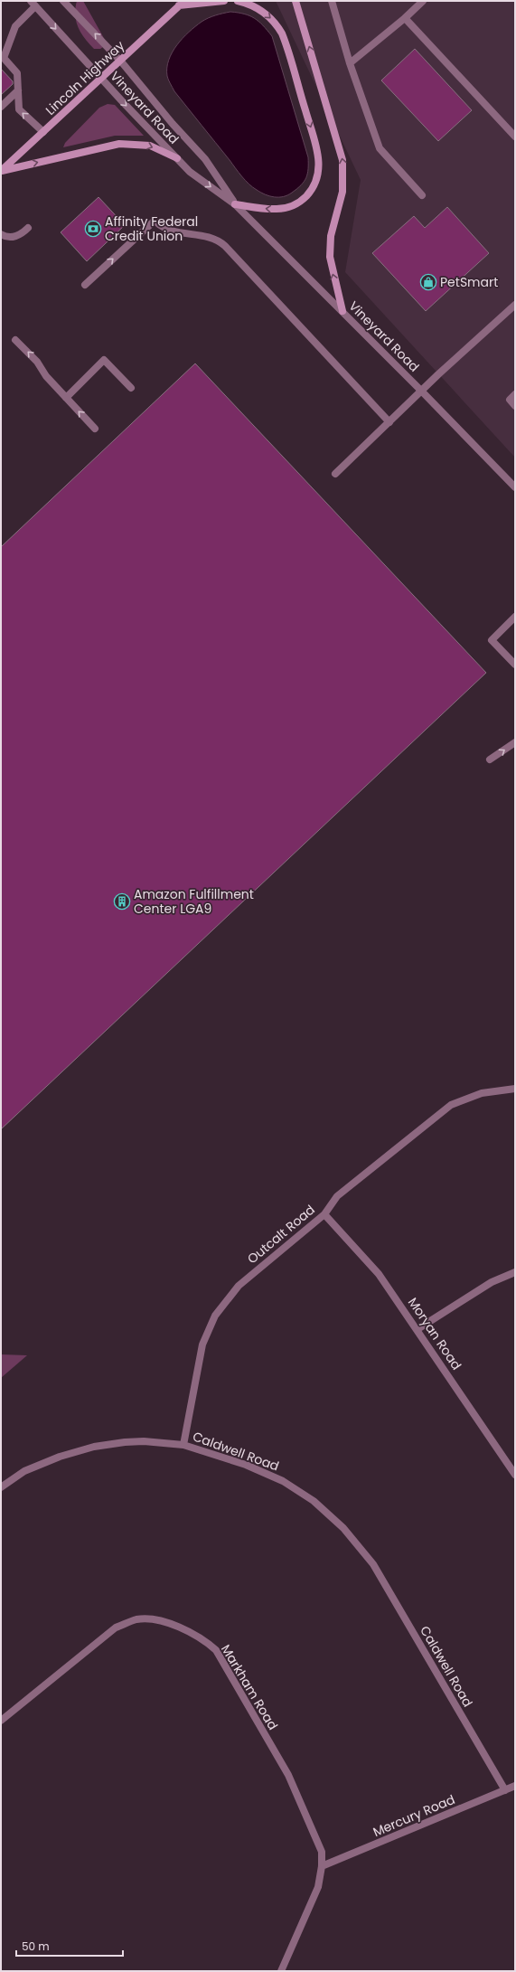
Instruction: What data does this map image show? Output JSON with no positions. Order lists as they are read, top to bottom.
{
  "streets": {
    "main road": ["Lincoln Highway"],
    "street": [
      "Vineyard Road",
      "Outcalt Road",
      "Moryan Road",
      "Caldwell Road",
      "Markham Road",
      "Mercury Road"
    ]
  },
  "crossings": [
    ["Lincoln Highway", "Vineyard Road"],
    ["Outcalt Road", "Moryan Road"],
    ["Outcalt Road", "Caldwell Road"],
    ["Caldwell Road", "Mercury Road"],
    ["Markham Road", "Mercury Road"]
  ],
  "places": {
    "bank": ["Affinity Federal Credit Union"],
    "shop": ["PetSmart"],
    "building": ["Amazon Fulfillment Center LGA9"]
  },
  "scale_bar": "50 m"
}
